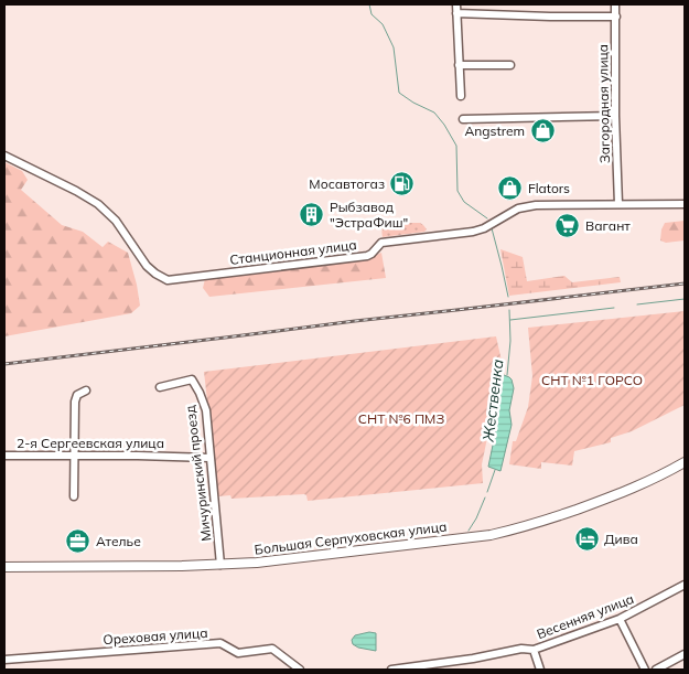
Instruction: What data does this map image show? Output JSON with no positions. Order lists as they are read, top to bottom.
{
  "streets": {
    "main road": ["Большая Серпуховская улица"],
    "street": [
      "Загородная улица",
      "Станционная улица",
      "2-я Сергеевская улица",
      "Мичуринский проезд",
      "Весенняя улица",
      "Ореховая улица"
    ]
  },
  "crossings": [
    ["Загородная улица", "Станционная улица"],
    ["2-я Сергеевская улица", "Мичуринский проезд"],
    ["Мичуринский проезд", "Большая Серпуховская улица"]
  ],
  "water": ["Жественка"],
  "parks": ["СНТ №1 ГОРСО", "СНТ №6 ПМЗ"],
  "places": {
    "shop": ["Angstrem", "Flators"],
    "fuel station": ["Мосавтогаз"],
    "building": ["Рыбзавод \"ЭстраФиш\""],
    "supermarket": ["Вагант"],
    "hotel": ["Дива"],
    "office": ["Ателье"]
  }
}
